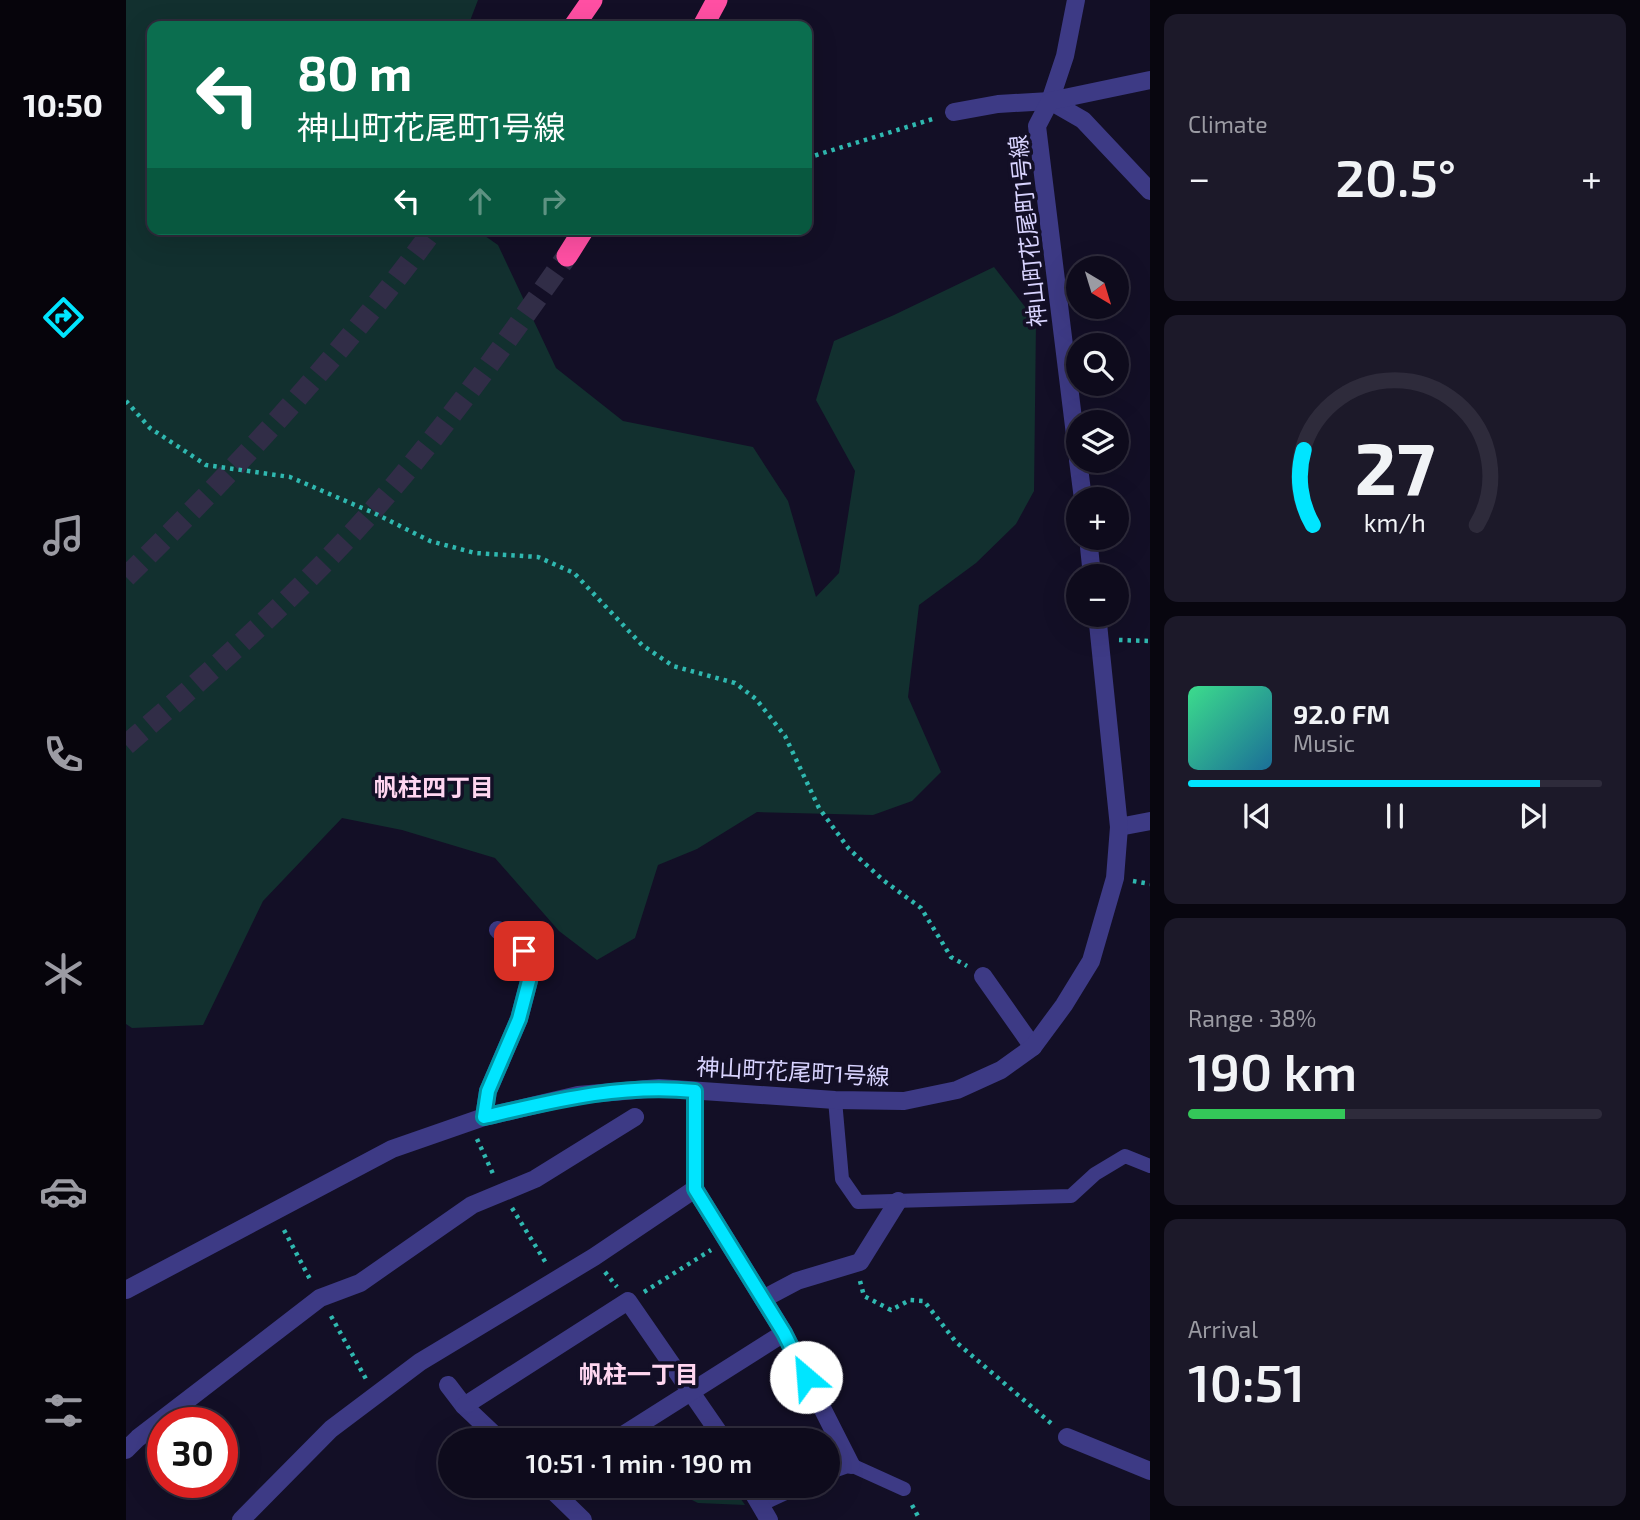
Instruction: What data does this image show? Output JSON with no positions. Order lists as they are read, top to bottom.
{
  "streets": {
    "street": ["神山町花尾町1号線"]
  },
  "districts": ["帆柱四丁目", "帆柱一丁目"],
  "north": "bottom right",
  "page": {
    "tabs": "10:50",
    "tile": [
      "Climate",
      ["Range · 38%", "190 km"],
      ["Arrival", "10:51"]
    ],
    "turn": ["80 m", "神山町花尾町1号線"],
    "heat": ["−", "20.5°", "+"],
    "map_buttons": ["+", "−"],
    "song": ["92.0 FM", "Music"],
    "limit": "30",
    "trip": "10:51 · 1 min · 190 m",
    "gauge": ["27", "km/h"]
  }
}
